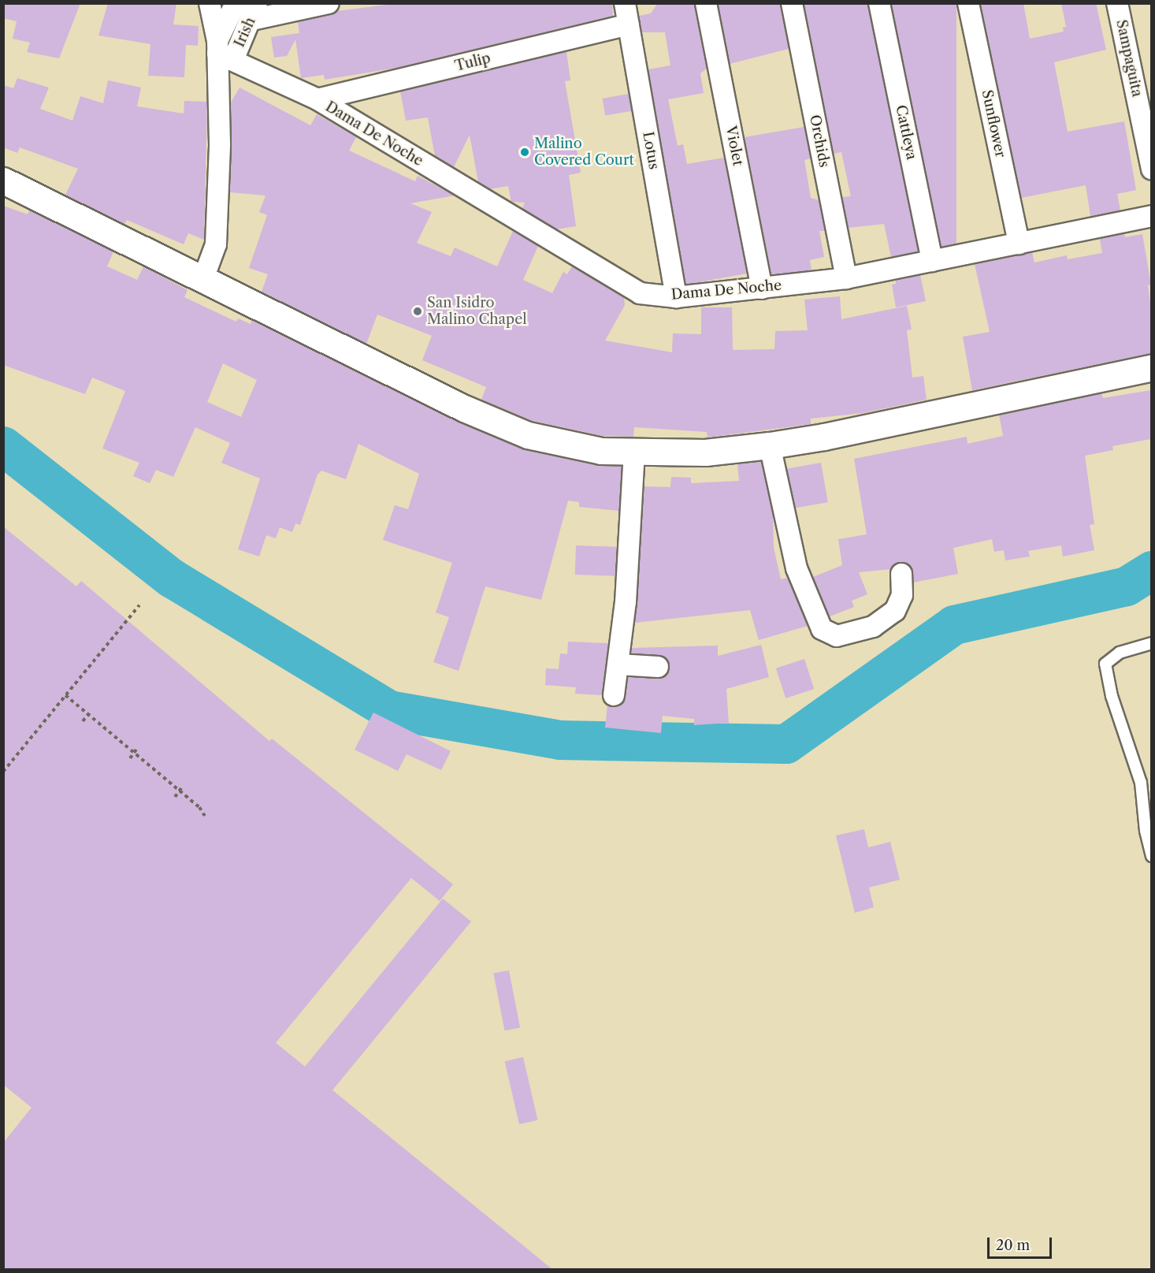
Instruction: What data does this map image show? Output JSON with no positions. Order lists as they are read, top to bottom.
{
  "streets": {
    "street": [
      "Irish",
      "Sampaguita",
      "Tulip",
      "Sunflower",
      "Cattleya",
      "Dama De Noche",
      "Orchids",
      "Violet",
      "Lotus"
    ]
  },
  "crossings": [
    ["Irish", "Dama De Noche"],
    ["Tulip", "Dama De Noche"],
    ["Tulip", "Lotus"],
    ["Sunflower", "Dama De Noche"],
    ["Cattleya", "Dama De Noche"],
    ["Dama De Noche", "Orchids"],
    ["Dama De Noche", "Violet"],
    ["Dama De Noche", "Lotus"]
  ],
  "places": ["Malino Covered Court", "San Isidro Malino Chapel"],
  "scale_bar": "20 m"
}
